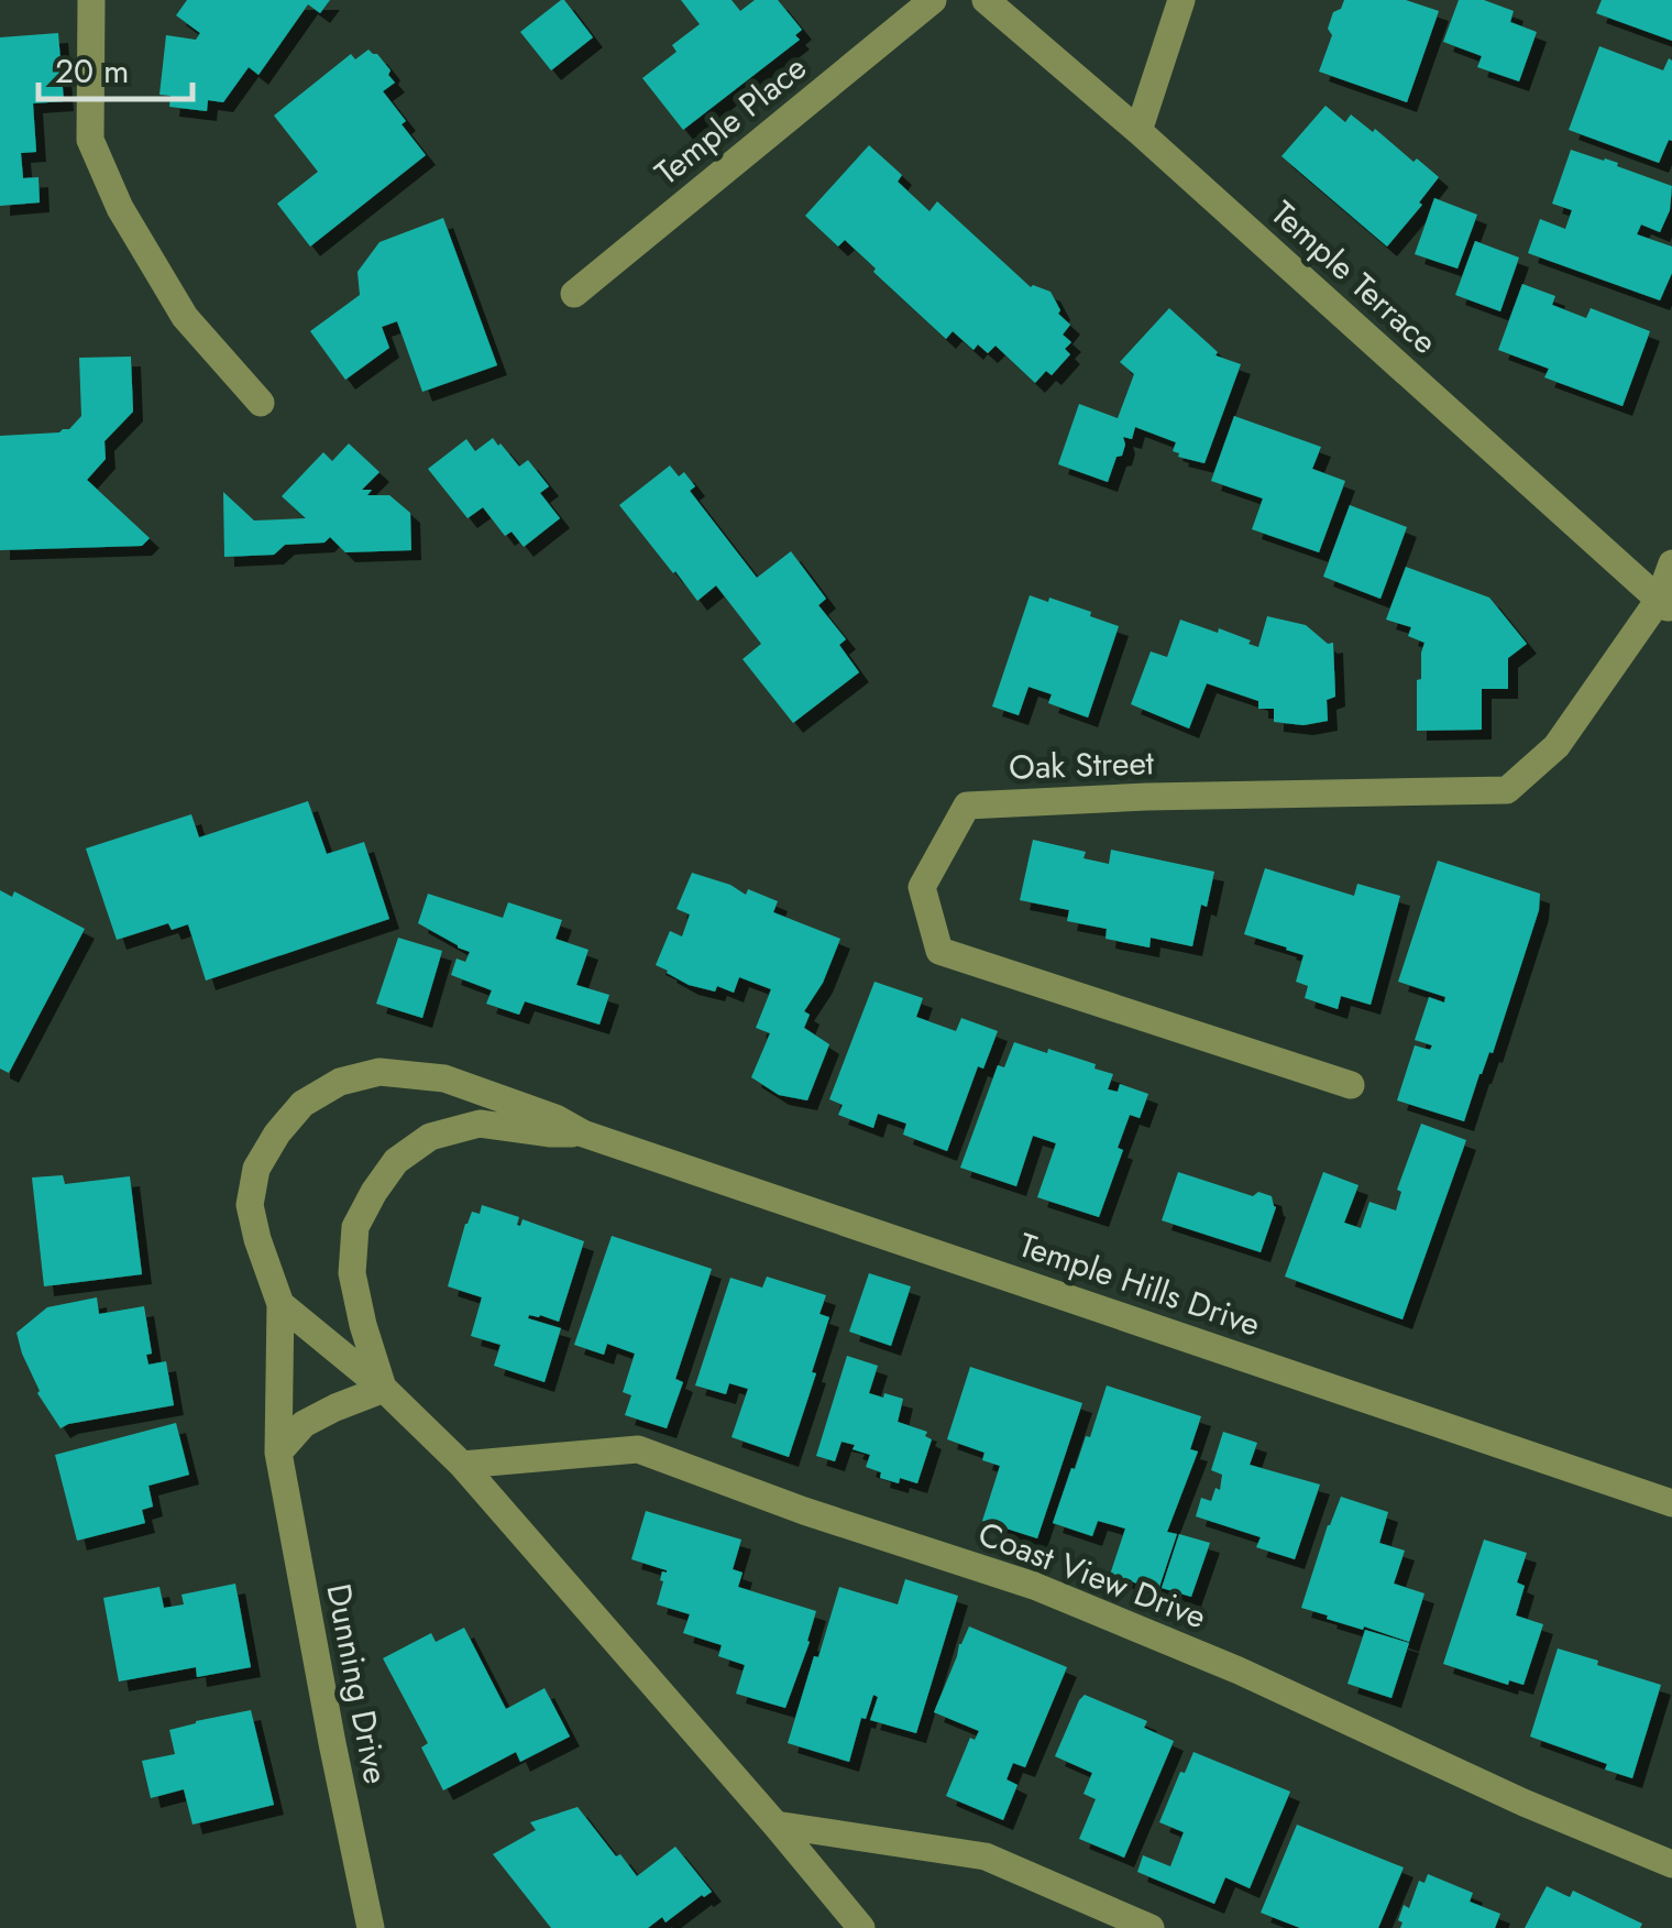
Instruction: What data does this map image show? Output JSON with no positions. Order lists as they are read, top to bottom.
{
  "streets": {
    "street": [
      "Temple Place",
      "Temple Terrace",
      "Oak Street",
      "Temple Hills Drive",
      "Coast View Drive",
      "Dunning Drive"
    ]
  },
  "crossings": [
    ["Temple Terrace", "Oak Street"],
    ["Temple Hills Drive", "Coast View Drive"],
    ["Temple Hills Drive", "Dunning Drive"]
  ],
  "scale_bar": "20 m"
}
